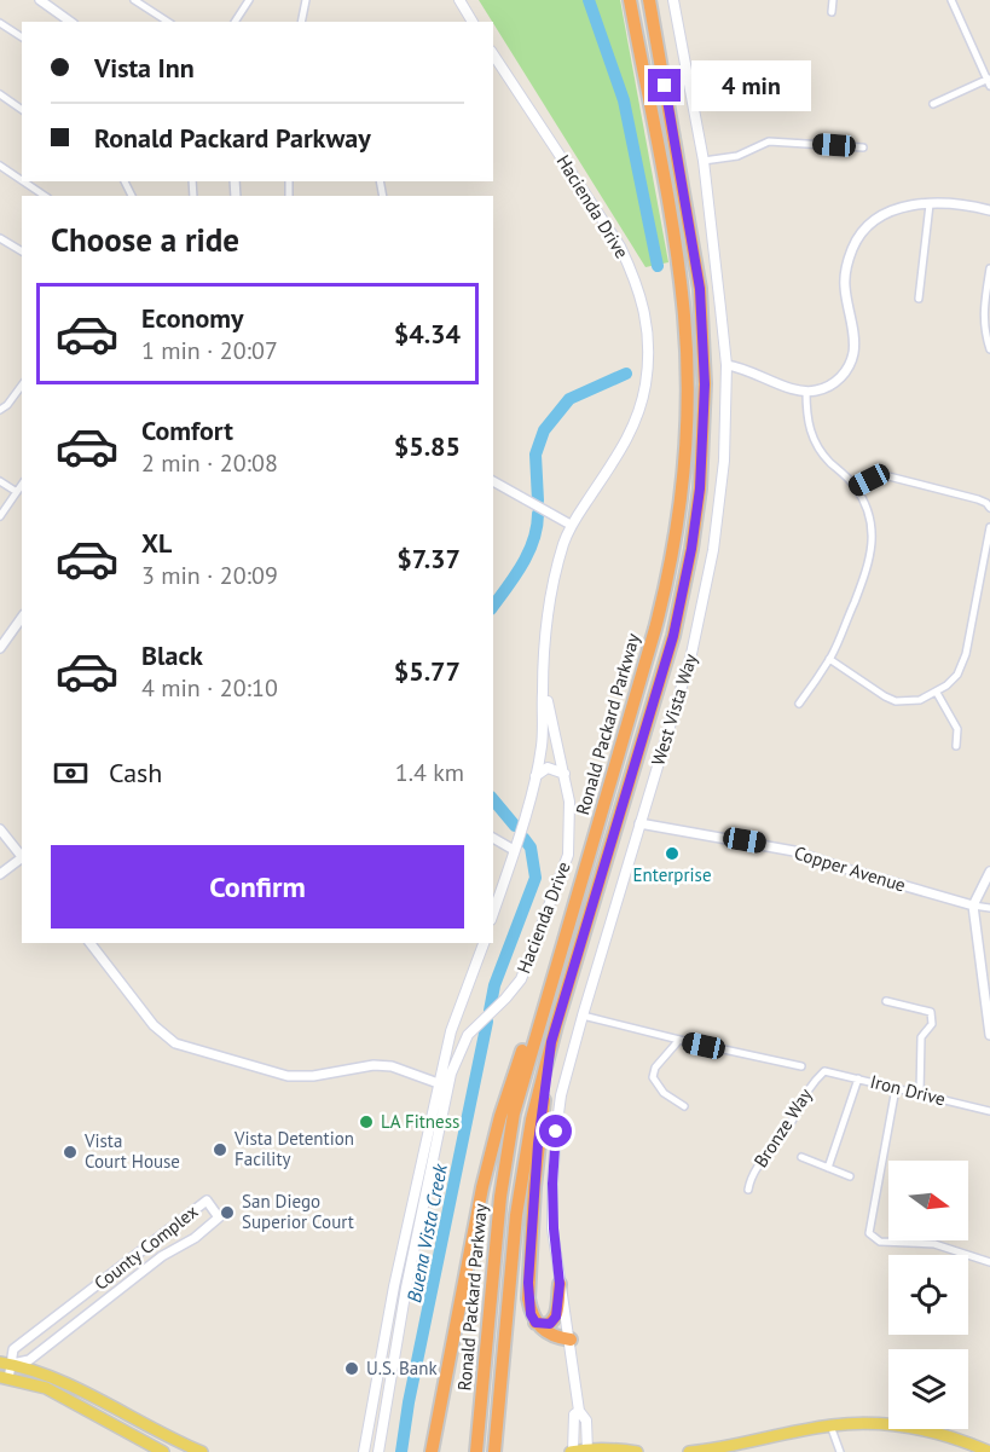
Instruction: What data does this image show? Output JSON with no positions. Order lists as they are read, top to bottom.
{
  "streets": {
    "highway": ["Ronald Packard Parkway"],
    "main road": ["Hacienda Drive", "West Vista Way"],
    "street": [
      "Copper Avenue",
      "Iron Drive",
      "Bronze Way",
      "County Complex"
    ]
  },
  "crossings": [
    ["West Vista Way", "Copper Avenue"],
    ["Iron Drive", "Bronze Way"]
  ],
  "water": ["Buena Vista Creek"],
  "places": [
    "Enterprise",
    "LA Fitness",
    "Vista Detention Facility",
    "Vista Court House",
    "San Diego Superior Court",
    "U.S. Bank"
  ],
  "north": "right",
  "page": {
    "banner": ["Vista Inn", "Ronald Packard Parkway"],
    "bubble": "4 min",
    "heading": "Choose a ride",
    "list": [
      {
        "name": "Economy",
        "note": "1 min · 20:07",
        "value": "$4.34"
      },
      {
        "name": "Comfort",
        "note": "2 min · 20:08",
        "value": "$5.85"
      },
      {
        "name": "XL",
        "note": "3 min · 20:09",
        "value": "$7.37"
      },
      {
        "name": "Black",
        "note": "4 min · 20:10",
        "value": "$5.77"
      }
    ],
    "pay": ["Cash", "1.4 km"],
    "buttons": "Confirm"
  }
}
